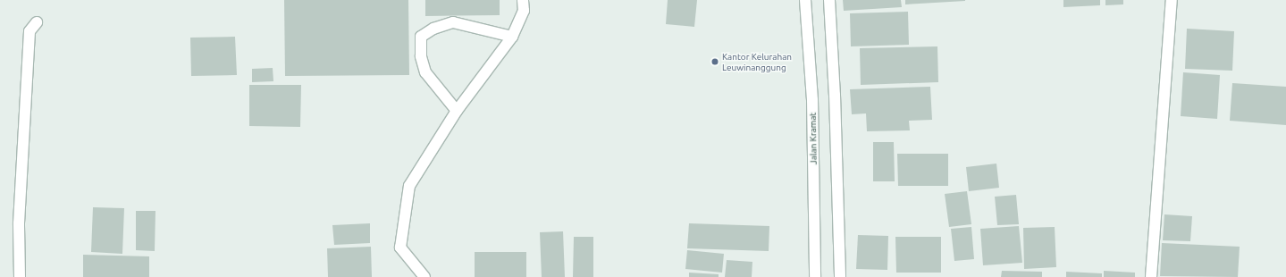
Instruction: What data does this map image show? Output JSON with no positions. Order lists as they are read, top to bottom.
{
  "streets": {
    "street": ["Jalan Kramat"]
  },
  "places": ["Kantor Kelurahan Leuwinanggung"]
}
